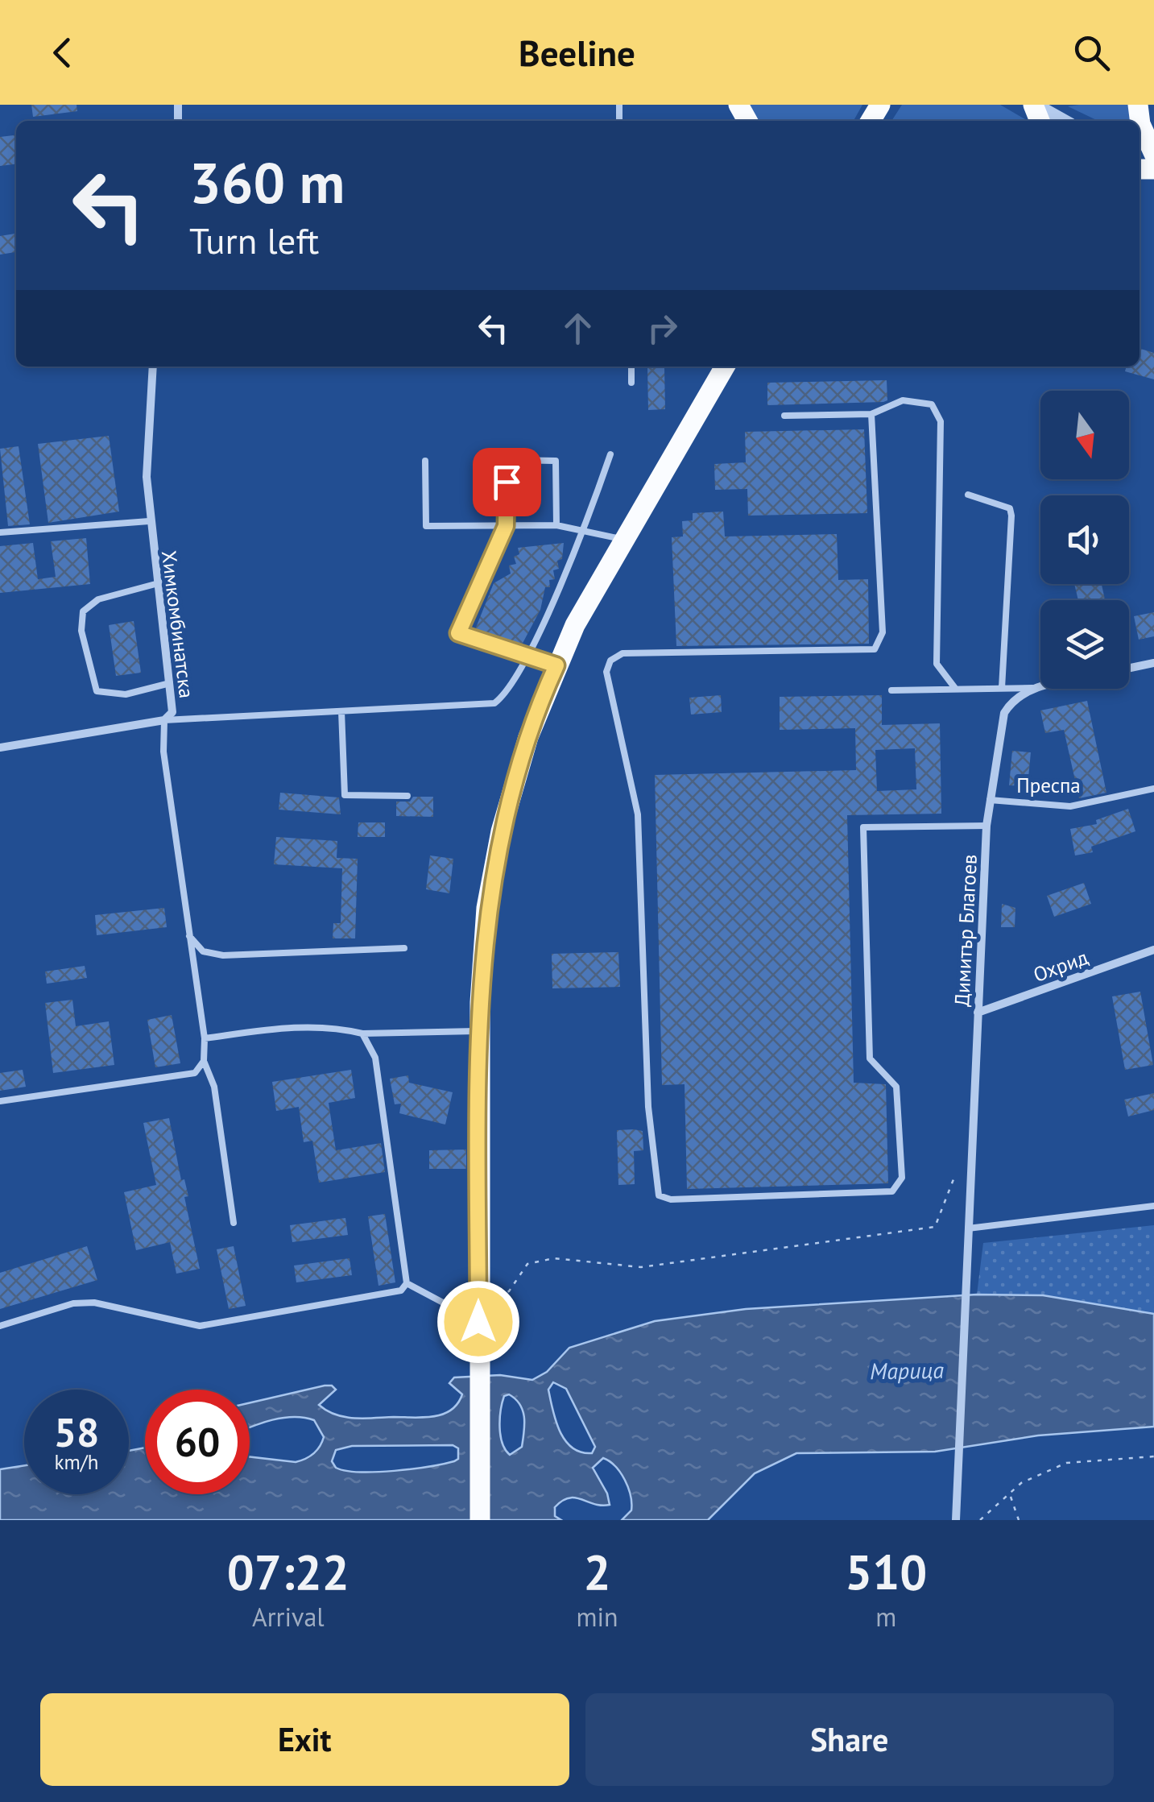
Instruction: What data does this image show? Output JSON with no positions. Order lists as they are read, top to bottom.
{
  "streets": {
    "street": ["Химкомбинатска", "Димитър Благоев", "Охрид"],
    "lane": ["Преспа"]
  },
  "crossings": [
    ["Преспа", "Димитър Благоев"],
    ["Димитър Благоев", "Охрид"]
  ],
  "water": ["Марица"],
  "north": "bottom",
  "page": {
    "header": "Beeline",
    "turn": ["360 m", "Turn left"],
    "speed": "58 km/h",
    "limit": "60",
    "eta": [
      "07:22",
      "Arrival",
      "2",
      "min",
      "510",
      "m"
    ],
    "buttons": ["Exit", "Share"]
  }
}
